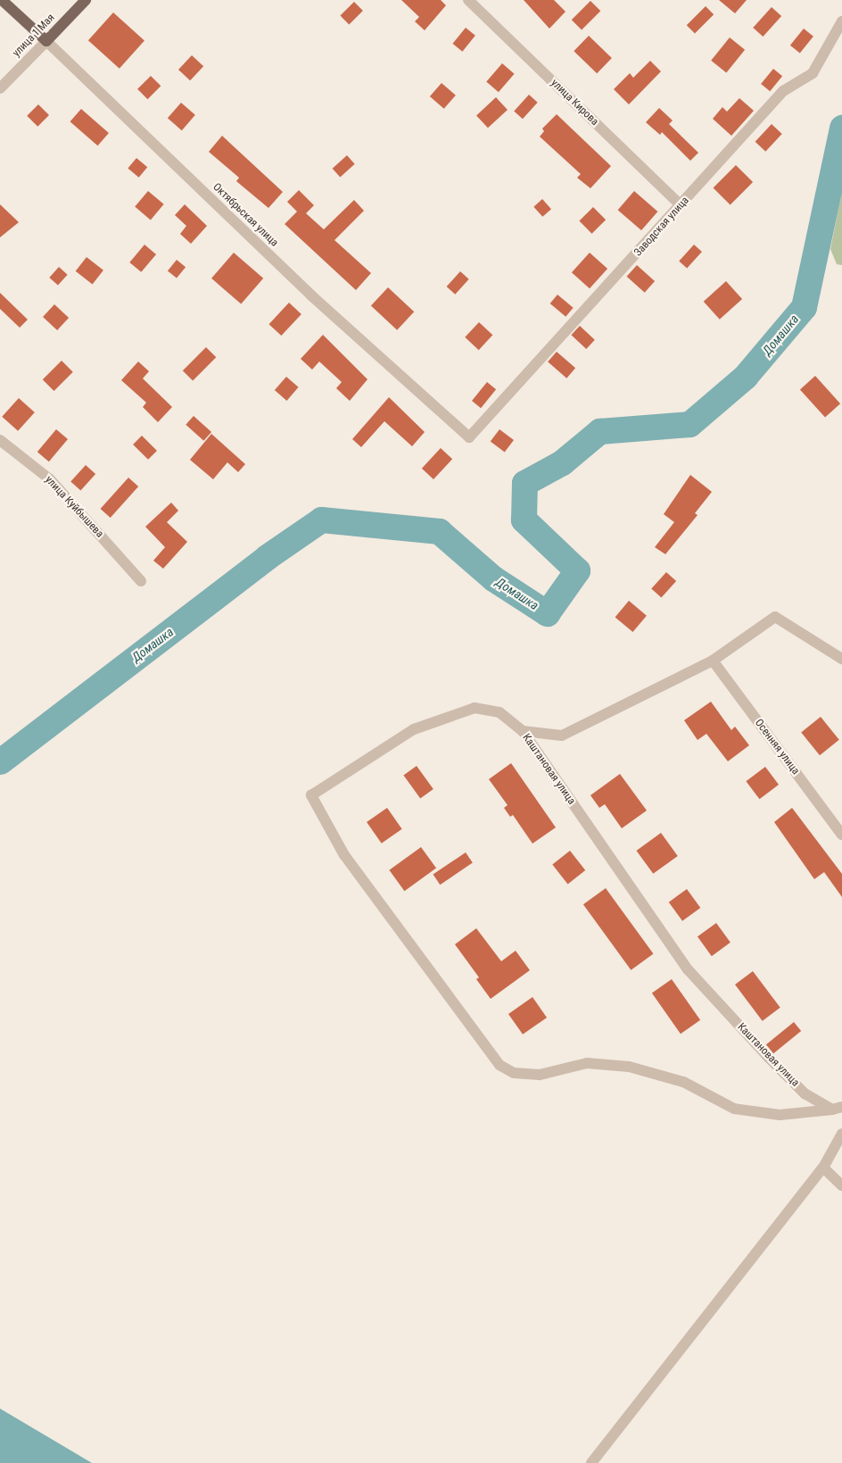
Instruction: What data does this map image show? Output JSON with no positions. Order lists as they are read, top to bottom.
{
  "streets": {
    "main road": ["улица 1 Мая", "Октябрьская улица"],
    "street": [
      "улица Кирова",
      "Заводская улица",
      "улица Куйбышева",
      "Осенняя улица",
      "Каштановая улица"
    ]
  },
  "crossings": [
    ["улица 1 Мая", "Октябрьская улица"],
    ["улица Кирова", "Заводская улица"],
    ["Октябрьская улица", "Заводская улица"]
  ],
  "water": ["Домашка"]
}
